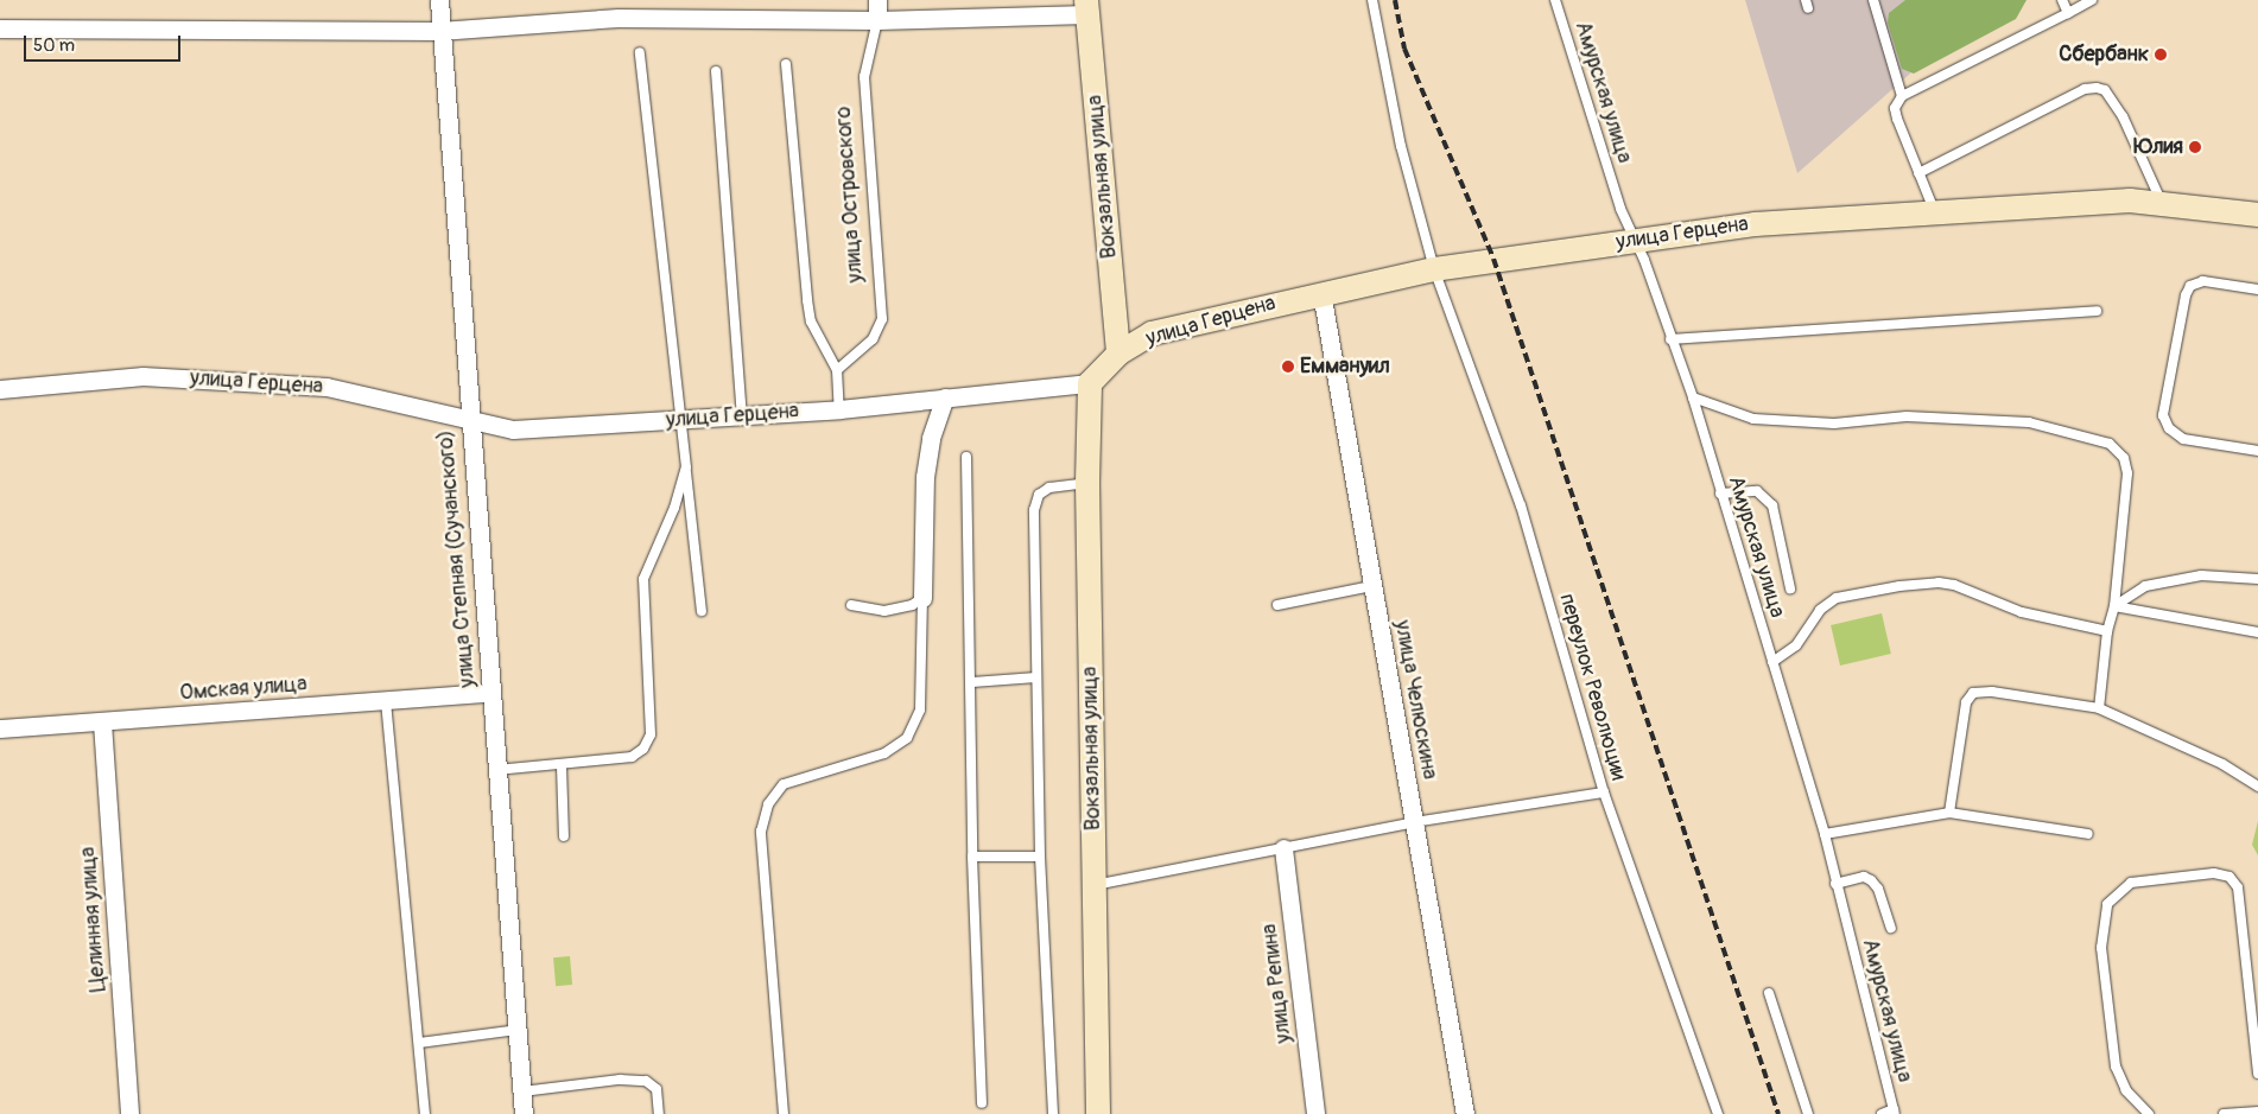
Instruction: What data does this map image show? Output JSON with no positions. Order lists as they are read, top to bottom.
{
  "streets": {
    "main road": ["Вокзальная улица", "улица Герцена"],
    "street": [
      "улица Островского",
      "улица Степная (Сучанского)",
      "Омская улица",
      "улица Челюскина",
      "Целинная улица",
      "улица Репина"
    ],
    "lane": ["Амурская улица", "переулок Революции"]
  },
  "crossings": [
    ["Амурская улица", "улица Герцена"],
    ["Вокзальная улица", "улица Герцена"],
    ["улица Герцена", "улица Степная (Сучанского)"],
    ["улица Герцена", "переулок Революции"],
    ["улица Герцена", "улица Челюскина"],
    ["улица Степная (Сучанского)", "Омская улица"],
    ["Омская улица", "Целинная улица"]
  ],
  "places": ["Сбербанк", "Юлия", "Еммануил"],
  "scale_bar": "50 m"
}
